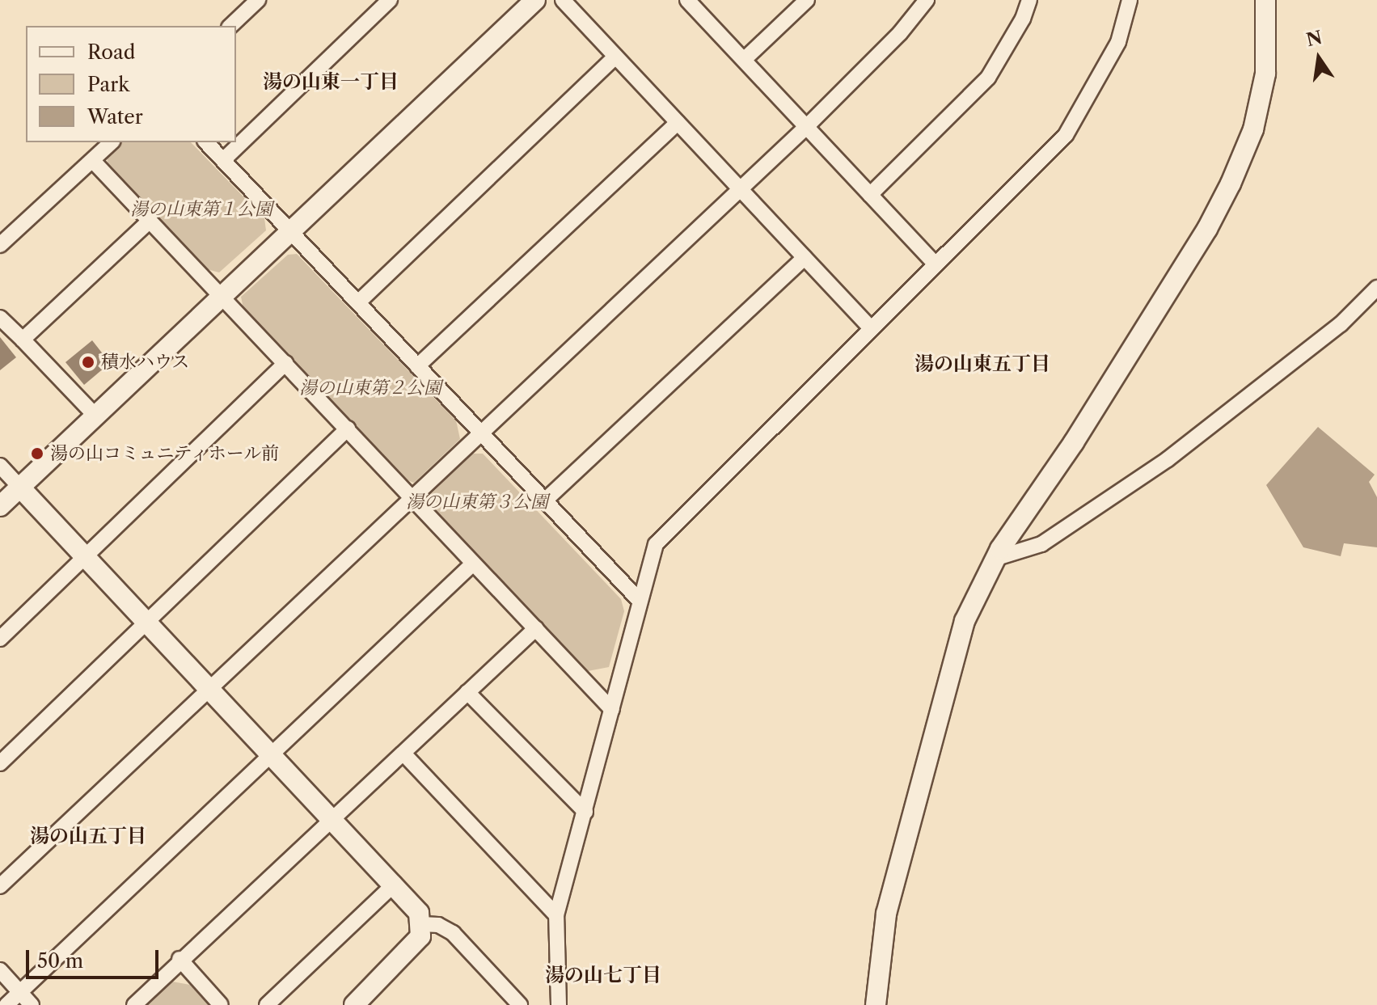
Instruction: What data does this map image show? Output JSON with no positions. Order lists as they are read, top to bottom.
{
  "districts": [
    "湯の山東一丁目",
    "湯の山東五丁目",
    "湯の山五丁目",
    "湯の山七丁目"
  ],
  "parks": ["湯の山東第１公園", "湯の山東第２公園", "湯の山東第３公園"],
  "places": ["積水ハウス", "湯の山コミュニティホール前"],
  "legend": ["Road", "Park", "Water"],
  "scale_bar": "50 m",
  "north": "top"
}
